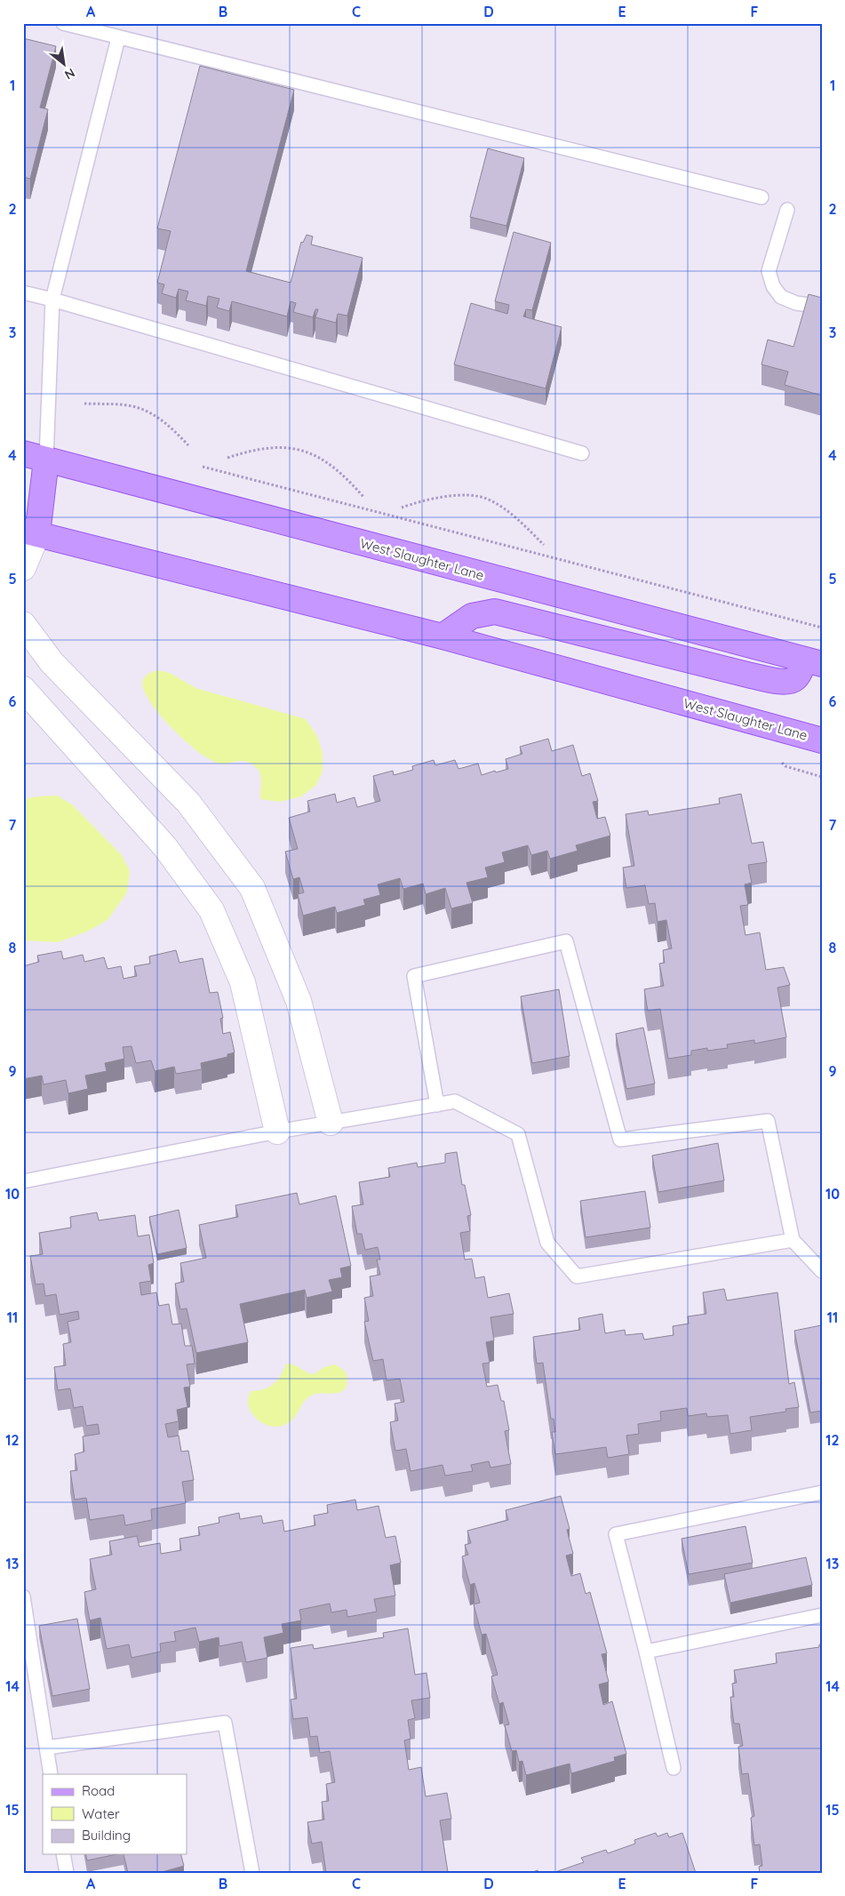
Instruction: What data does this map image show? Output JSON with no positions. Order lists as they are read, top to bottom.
{
  "streets": {
    "main road": ["West Slaughter Lane"]
  },
  "legend": ["Road", "Water", "Building"],
  "north": "bottom right",
  "grid": {
    "columns": [
      "A",
      "B",
      "C",
      "D",
      "E",
      "F"
    ],
    "rows": [
      "1",
      "2",
      "3",
      "4",
      "5",
      "6",
      "7",
      "8",
      "9",
      "10",
      "11",
      "12",
      "13",
      "14",
      "15"
    ]
  }
}
